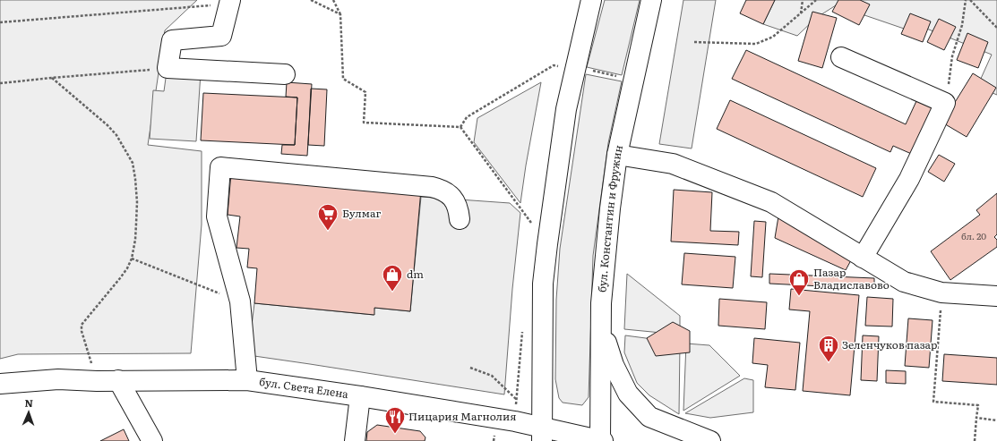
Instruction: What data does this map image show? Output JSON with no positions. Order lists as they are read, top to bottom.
{
  "streets": {
    "street": ["бул. Константин и Фружин", "бул. Света Елена"]
  },
  "crossings": [
    ["бул. Константин и Фружин", "бул. Света Елена"]
  ],
  "places": {
    "supermarket": ["Булмаг"],
    "shop": ["dm", "Пазар Владиславово"],
    "building": ["Зеленчуков пазар"],
    "restaurant": ["Пицария Магнолия"]
  },
  "house_numbers": ["бл. 20"],
  "north": "top"
}
